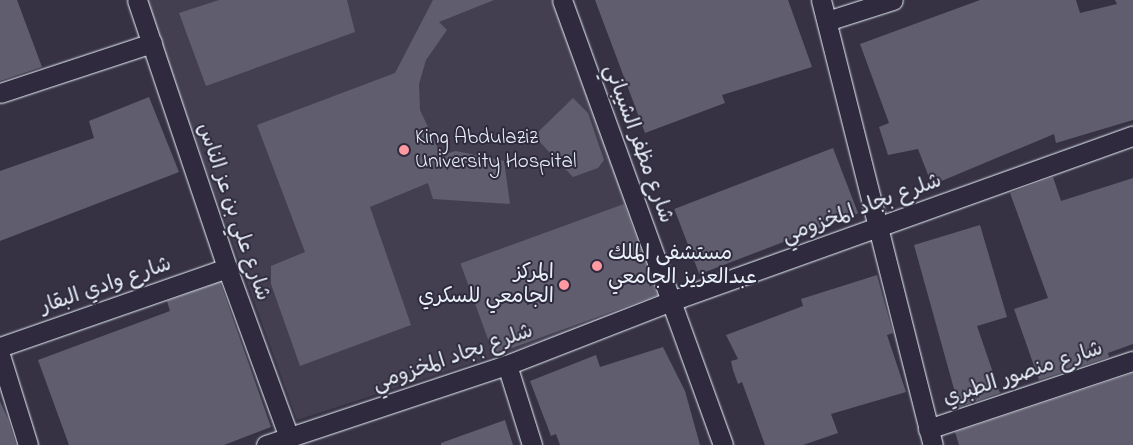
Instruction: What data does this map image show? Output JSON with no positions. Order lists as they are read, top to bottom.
{
  "streets": {
    "street": [
      "شارع مظفر الشيباني",
      "شلرع بجاد المخزومي",
      "شارع علي بن عز الناس",
      "شارع وادي البقار",
      "شارع منصور الطبري"
    ]
  },
  "crossings": [
    ["شارع مظفر الشيباني", "شلرع بجاد المخزومي"],
    ["شلرع بجاد المخزومي", "شارع علي بن عز الناس"],
    ["شارع علي بن عز الناس", "شارع وادي البقار"]
  ],
  "places": ["King Abdulaziz University Hospital", "مستشفى الملك عبدالعزيز الجامعي", "المركز الجامعي للسكري"]
}
